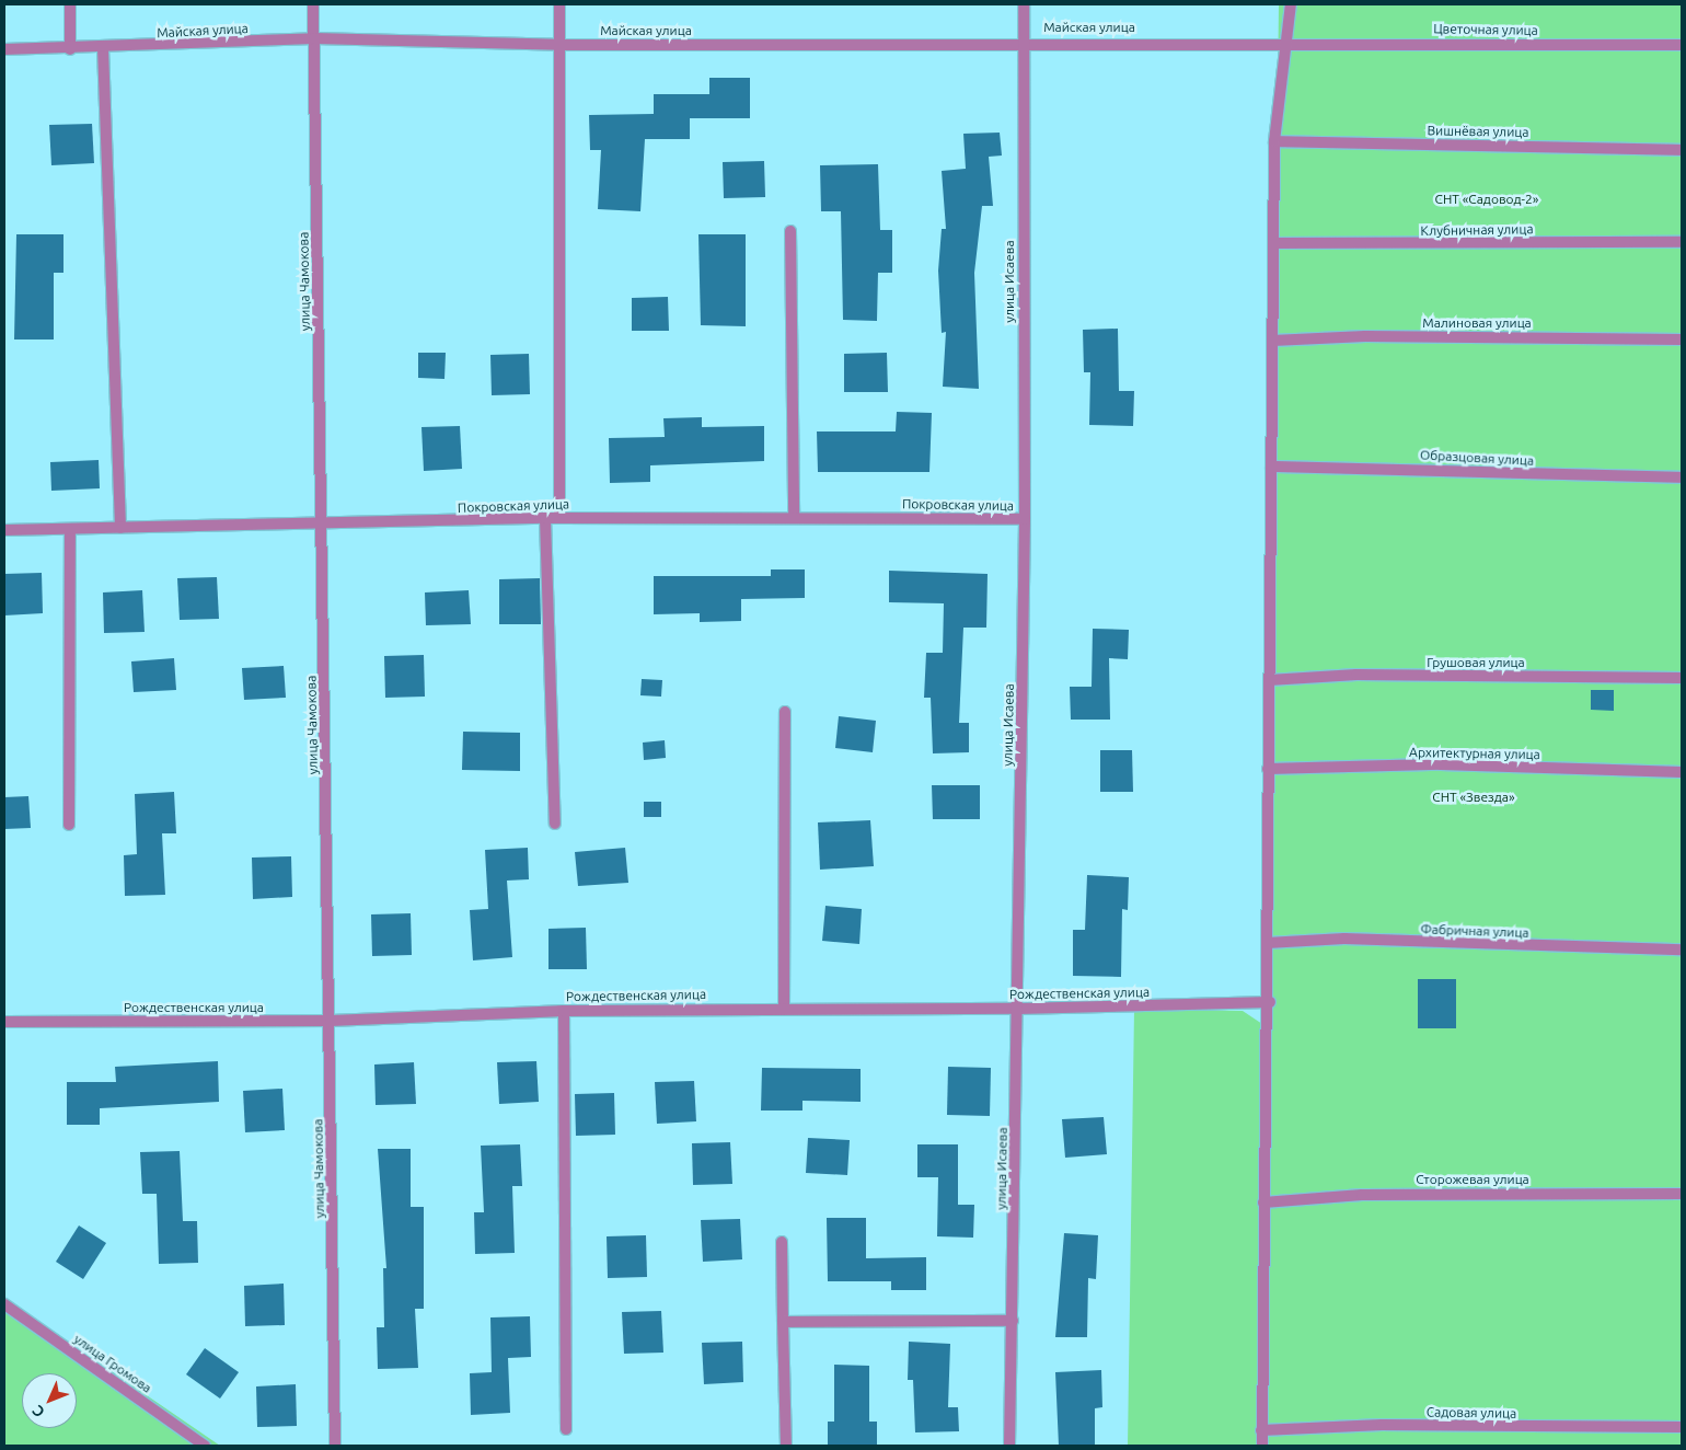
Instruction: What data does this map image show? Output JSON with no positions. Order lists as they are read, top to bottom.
{
  "streets": {
    "street": [
      "Майская улица",
      "Цветочная улица",
      "Вишнёвая улица",
      "Клубничная улица",
      "улица Чамокова",
      "улица Исаева",
      "Малиновая улица",
      "Образцовая улица",
      "Покровская улица",
      "Грушовая улица",
      "Архитектурная улица",
      "Фабричная улица",
      "Рождественская улица",
      "Сторожевая улица",
      "улица Громова",
      "Садовая улица"
    ]
  },
  "crossings": [
    ["Майская улица", "Цветочная улица"],
    ["Майская улица", "улица Чамокова"],
    ["Майская улица", "улица Исаева"],
    ["улица Чамокова", "Покровская улица"],
    ["улица Чамокова", "Рождественская улица"],
    ["улица Исаева", "Покровская улица"],
    ["улица Исаева", "Рождественская улица"]
  ],
  "parks": ["СНТ «Садовод-2»", "СНТ «Звезда»"],
  "north": "bottom left"
}
